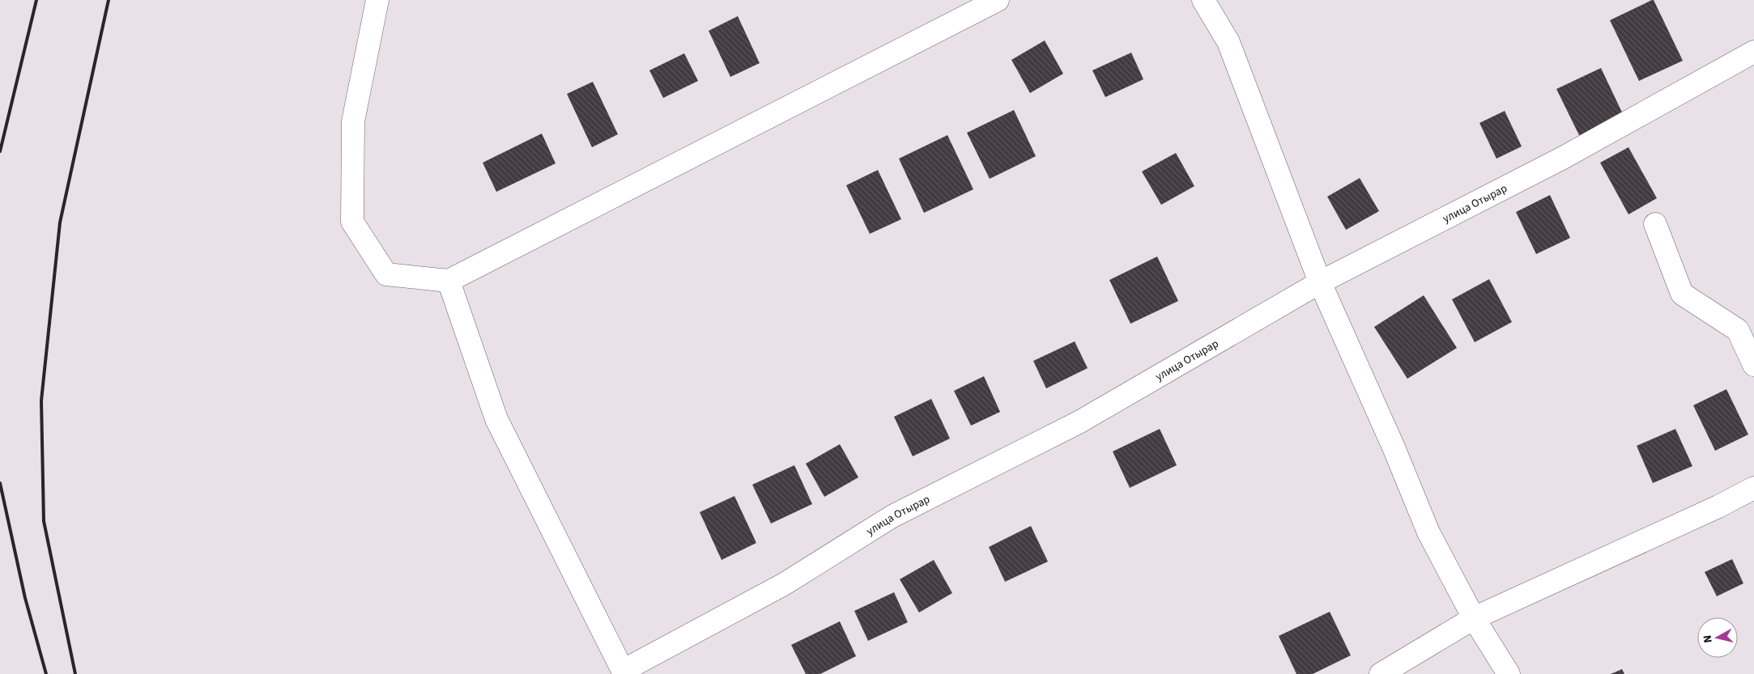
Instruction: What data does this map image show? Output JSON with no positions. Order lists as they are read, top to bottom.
{
  "streets": {
    "street": ["улица Отырар"]
  },
  "north": "left"
}
